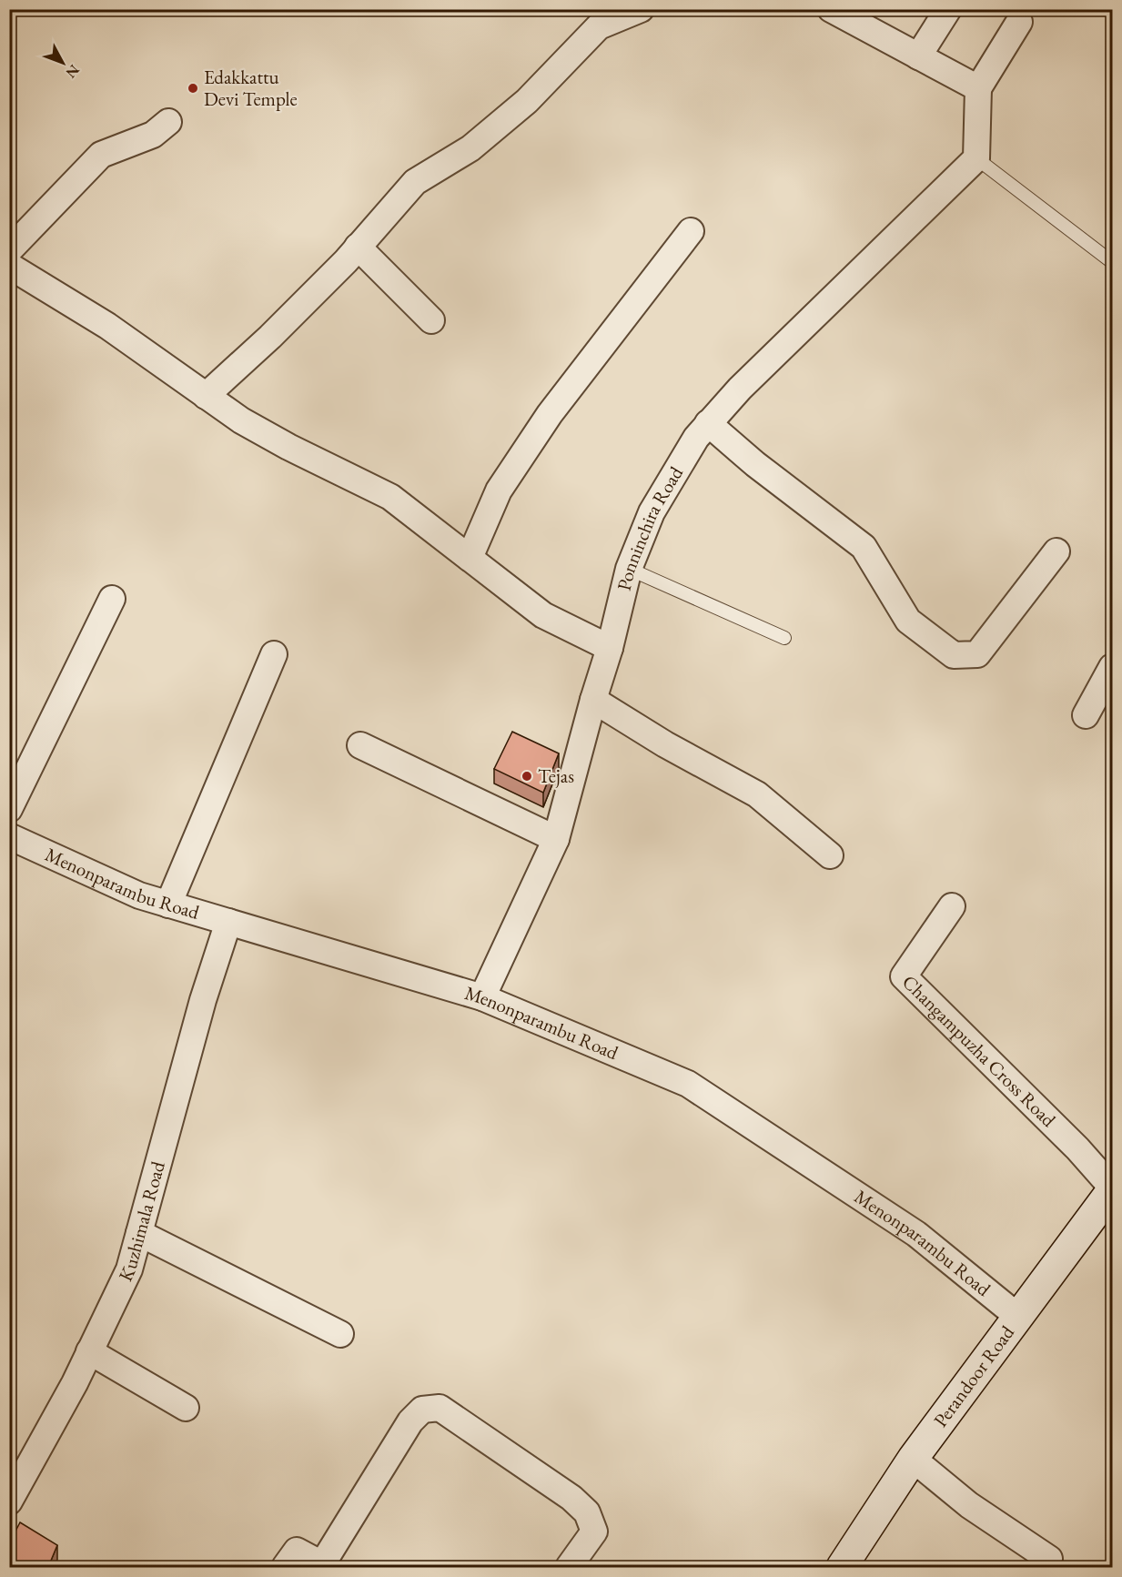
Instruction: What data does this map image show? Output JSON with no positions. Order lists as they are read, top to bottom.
{
  "streets": {
    "main road": ["Perandoor Road"],
    "street": [
      "Ponninchira Road",
      "Menonparambu Road",
      "Changampuzha Cross Road",
      "Kuzhimala Road"
    ]
  },
  "crossings": [
    ["Ponninchira Road", "Menonparambu Road"],
    ["Menonparambu Road", "Kuzhimala Road"],
    ["Menonparambu Road", "Perandoor Road"],
    ["Changampuzha Cross Road", "Perandoor Road"]
  ],
  "places": ["Edakkattu Devi Temple", "Tejas"],
  "north": "bottom right"
}
